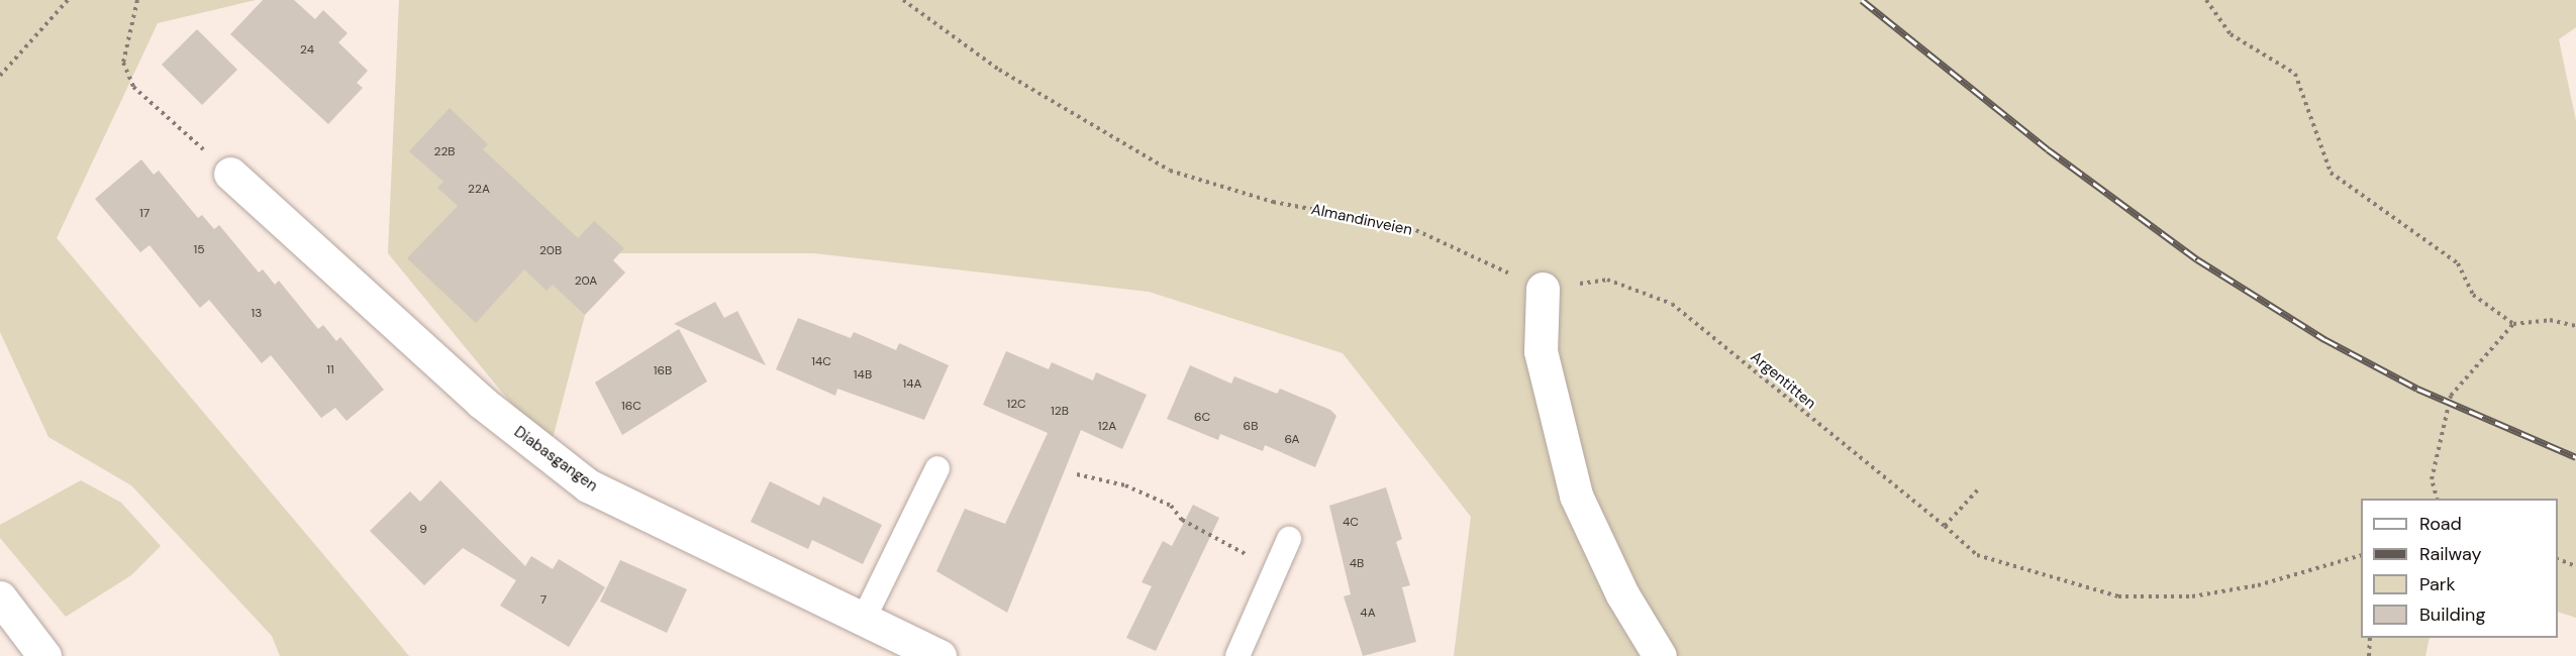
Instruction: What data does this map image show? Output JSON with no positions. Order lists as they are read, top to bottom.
{
  "streets": {
    "street": ["Diabasgangen"],
    "path": ["Almandinveien", "Argentitten"]
  },
  "crossings": [
    ["Almandinveien", "Argentitten"]
  ],
  "house_numbers": [
    "24",
    "22B",
    "22A",
    "17",
    "15",
    "20B",
    "20A",
    "13",
    "14C",
    "11",
    "16B",
    "14B",
    "14A",
    "12C",
    "16C",
    "12B",
    "6C",
    "12A",
    "6B",
    "6A",
    "4C",
    "9",
    "4B",
    "7",
    "4A"
  ],
  "legend": [
    "Road",
    "Railway",
    "Park",
    "Building"
  ]
}
